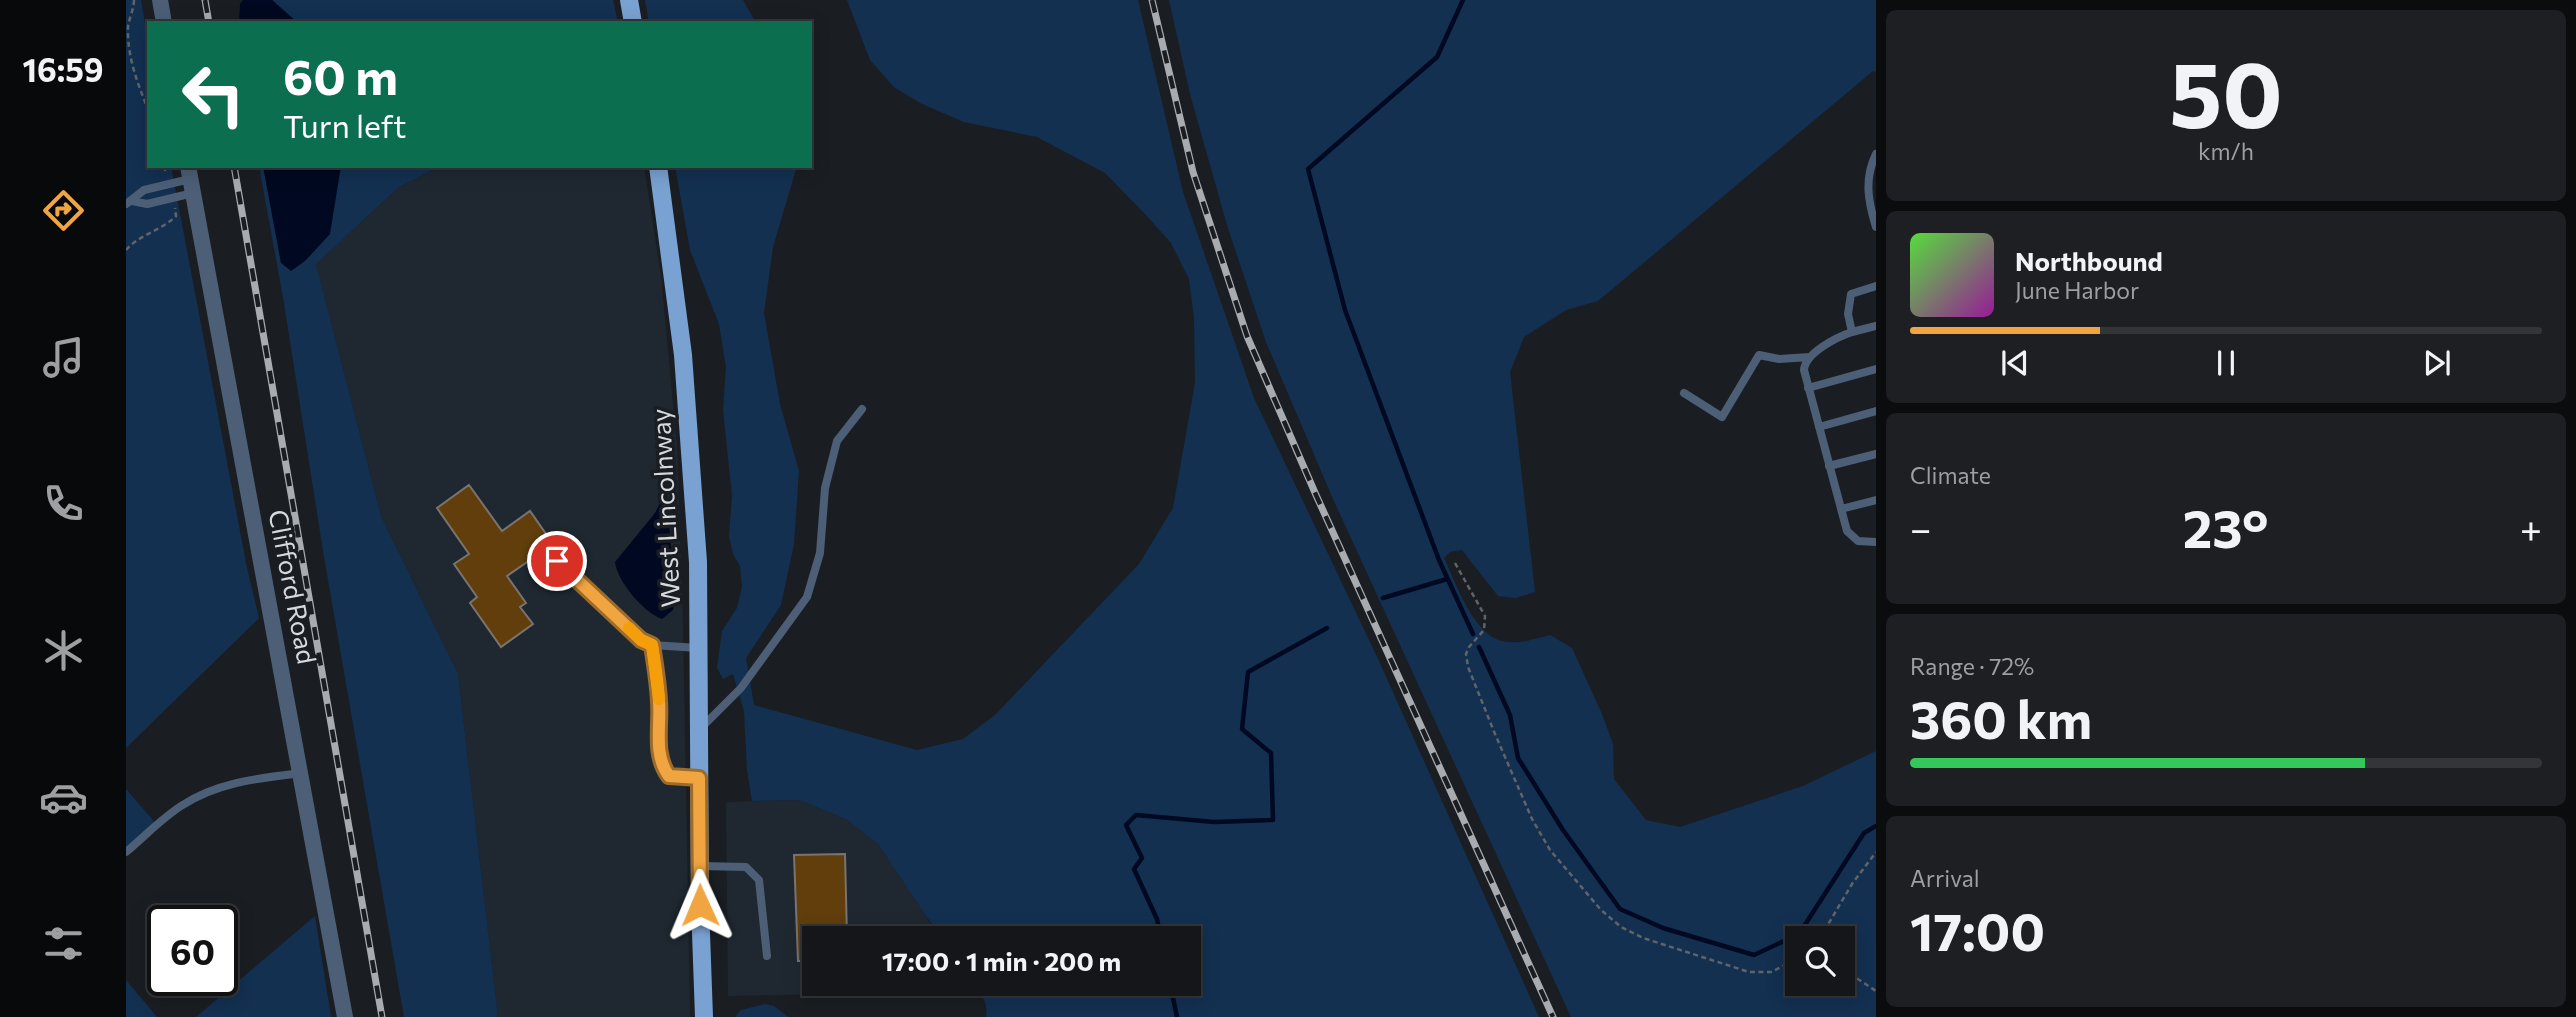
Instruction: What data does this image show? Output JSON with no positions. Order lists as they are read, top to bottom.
{
  "streets": {
    "main road": ["West Lincolnway"],
    "street": ["Clifford Road"]
  },
  "page": {
    "tabs": "16:59",
    "tile": [
      ["50", "km/h"],
      "Climate",
      ["Range · 72%", "360 km"],
      ["Arrival", "17:00"]
    ],
    "turn": ["60 m", "Turn left"],
    "song": ["Northbound", "June Harbor"],
    "heat": ["−", "23°", "+"],
    "limit": "60",
    "trip": "17:00 · 1 min · 200 m"
  }
}
